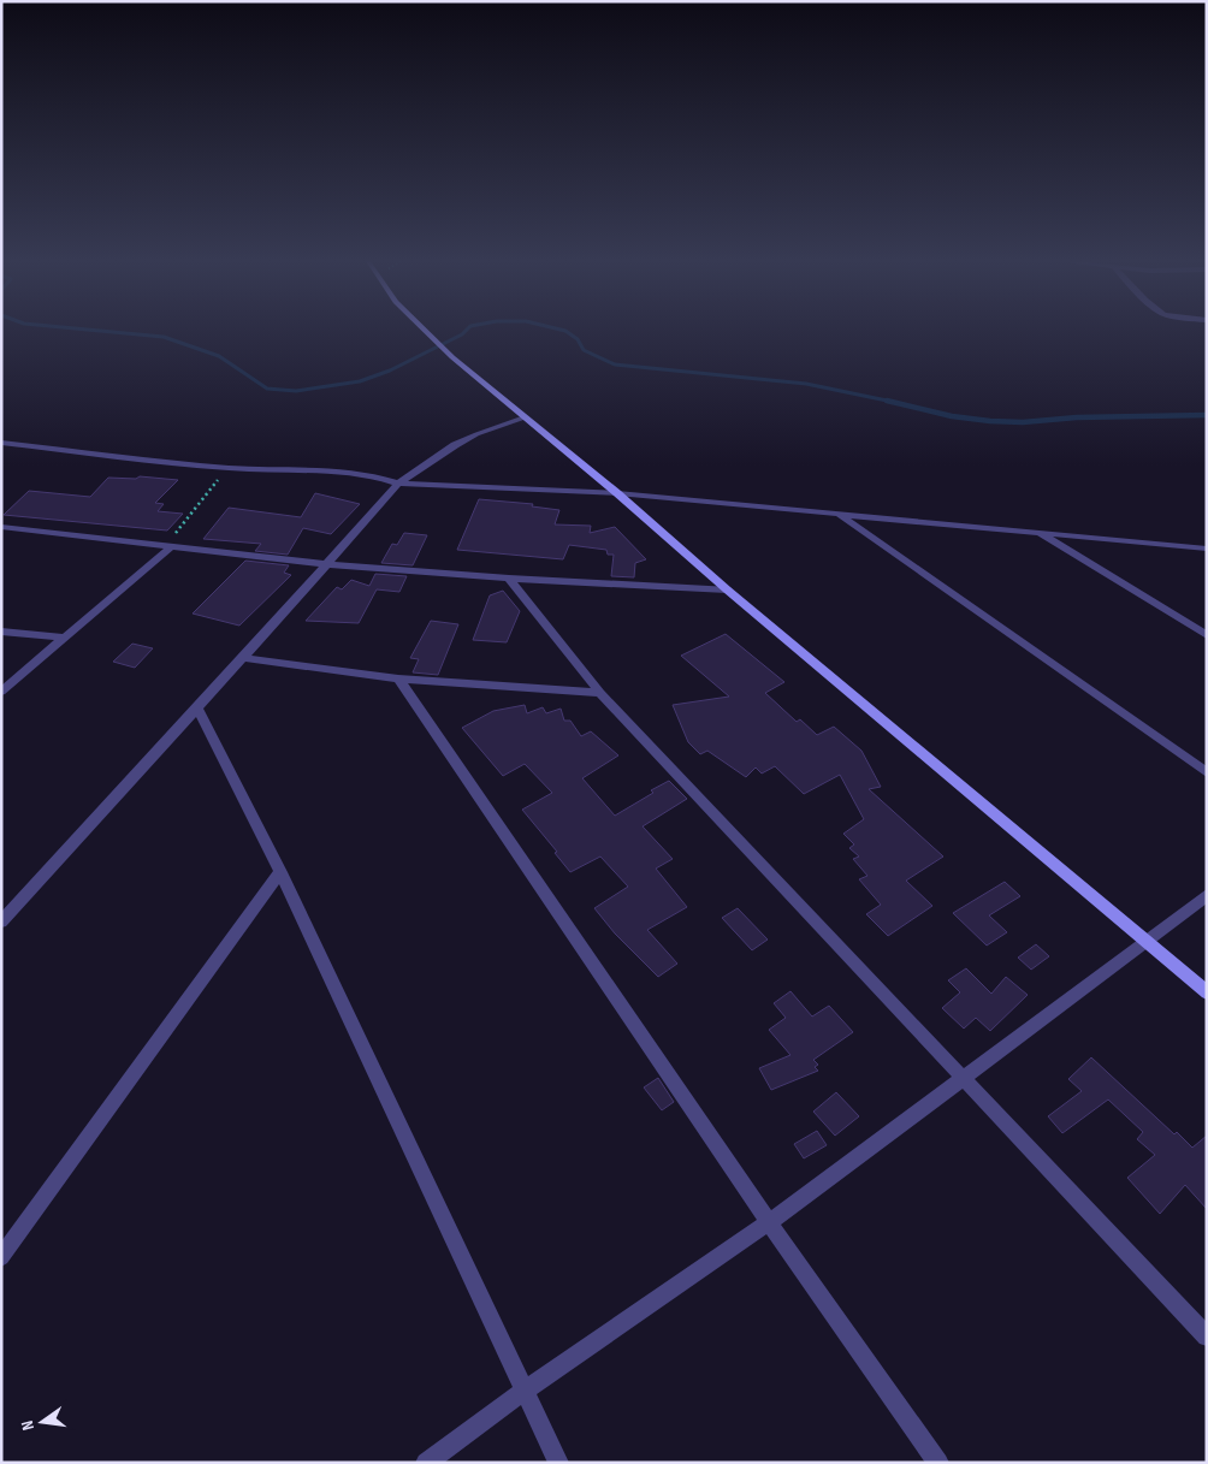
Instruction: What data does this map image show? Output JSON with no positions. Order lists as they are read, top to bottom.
{
  "north": "left"
}
